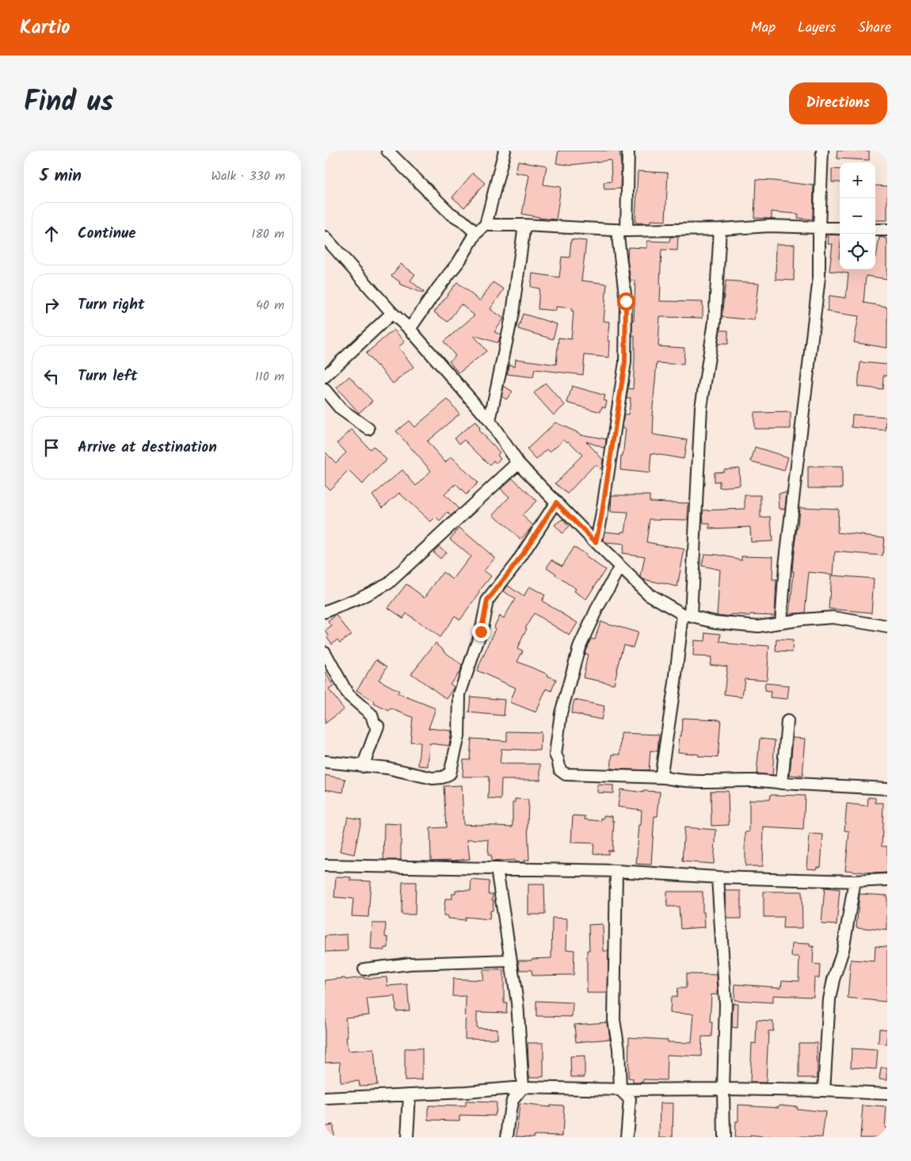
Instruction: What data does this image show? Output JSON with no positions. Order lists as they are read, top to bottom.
{
  "page": {
    "header": "Kartio",
    "nav": ["Map", "Layers", "Share"],
    "title": "Find us",
    "buttons": "Directions",
    "heading": ["5 min", "Walk · 330 m"],
    "map_buttons": ["+", "−"],
    "list": [
      ["Continue", "180 m"],
      ["Turn right", "40 m"],
      ["Turn left", "110 m"],
      "Arrive at destination"
    ]
  }
}
